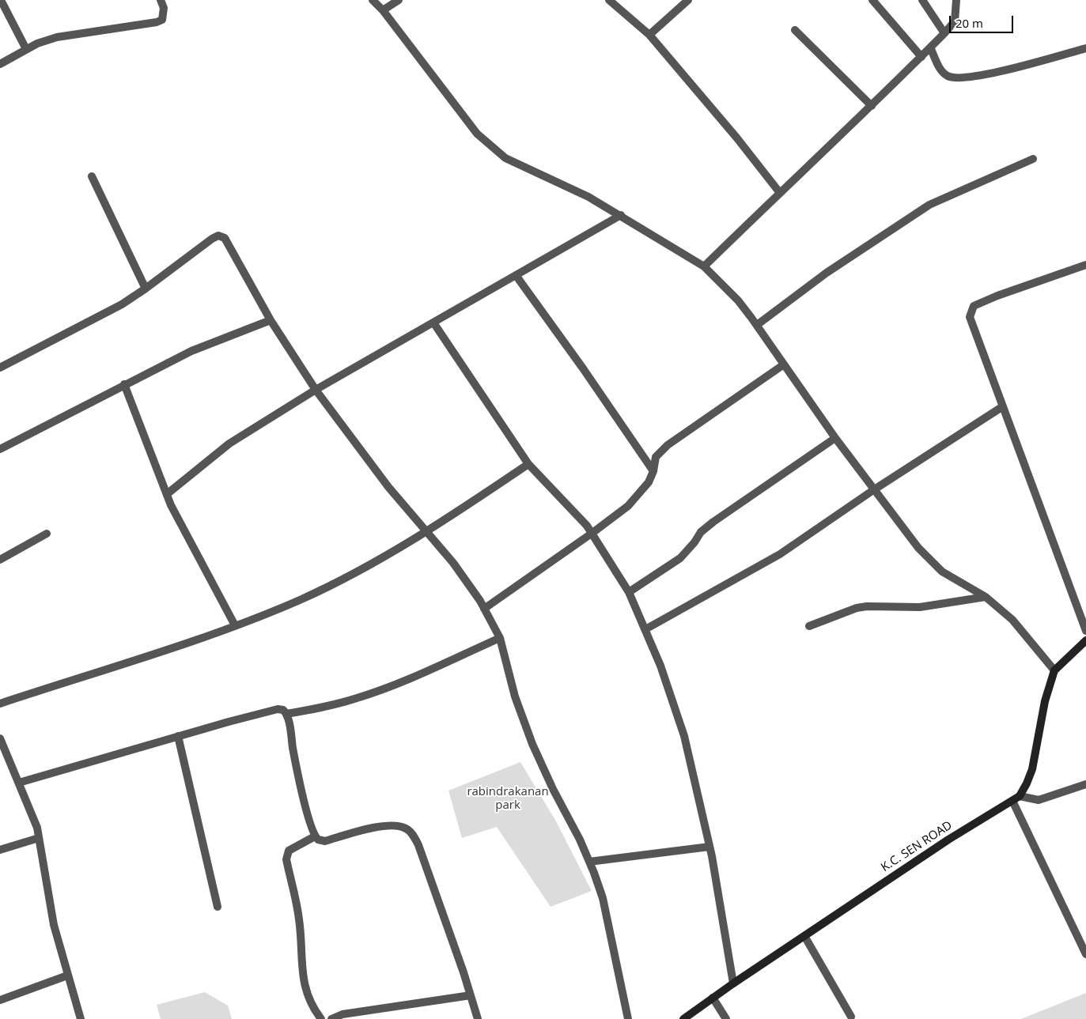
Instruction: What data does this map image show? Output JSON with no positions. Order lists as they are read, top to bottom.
{
  "streets": {
    "street": ["K.C. SEN ROAD"]
  },
  "parks": ["rabindrakanan park"],
  "scale_bar": "20 m"
}
